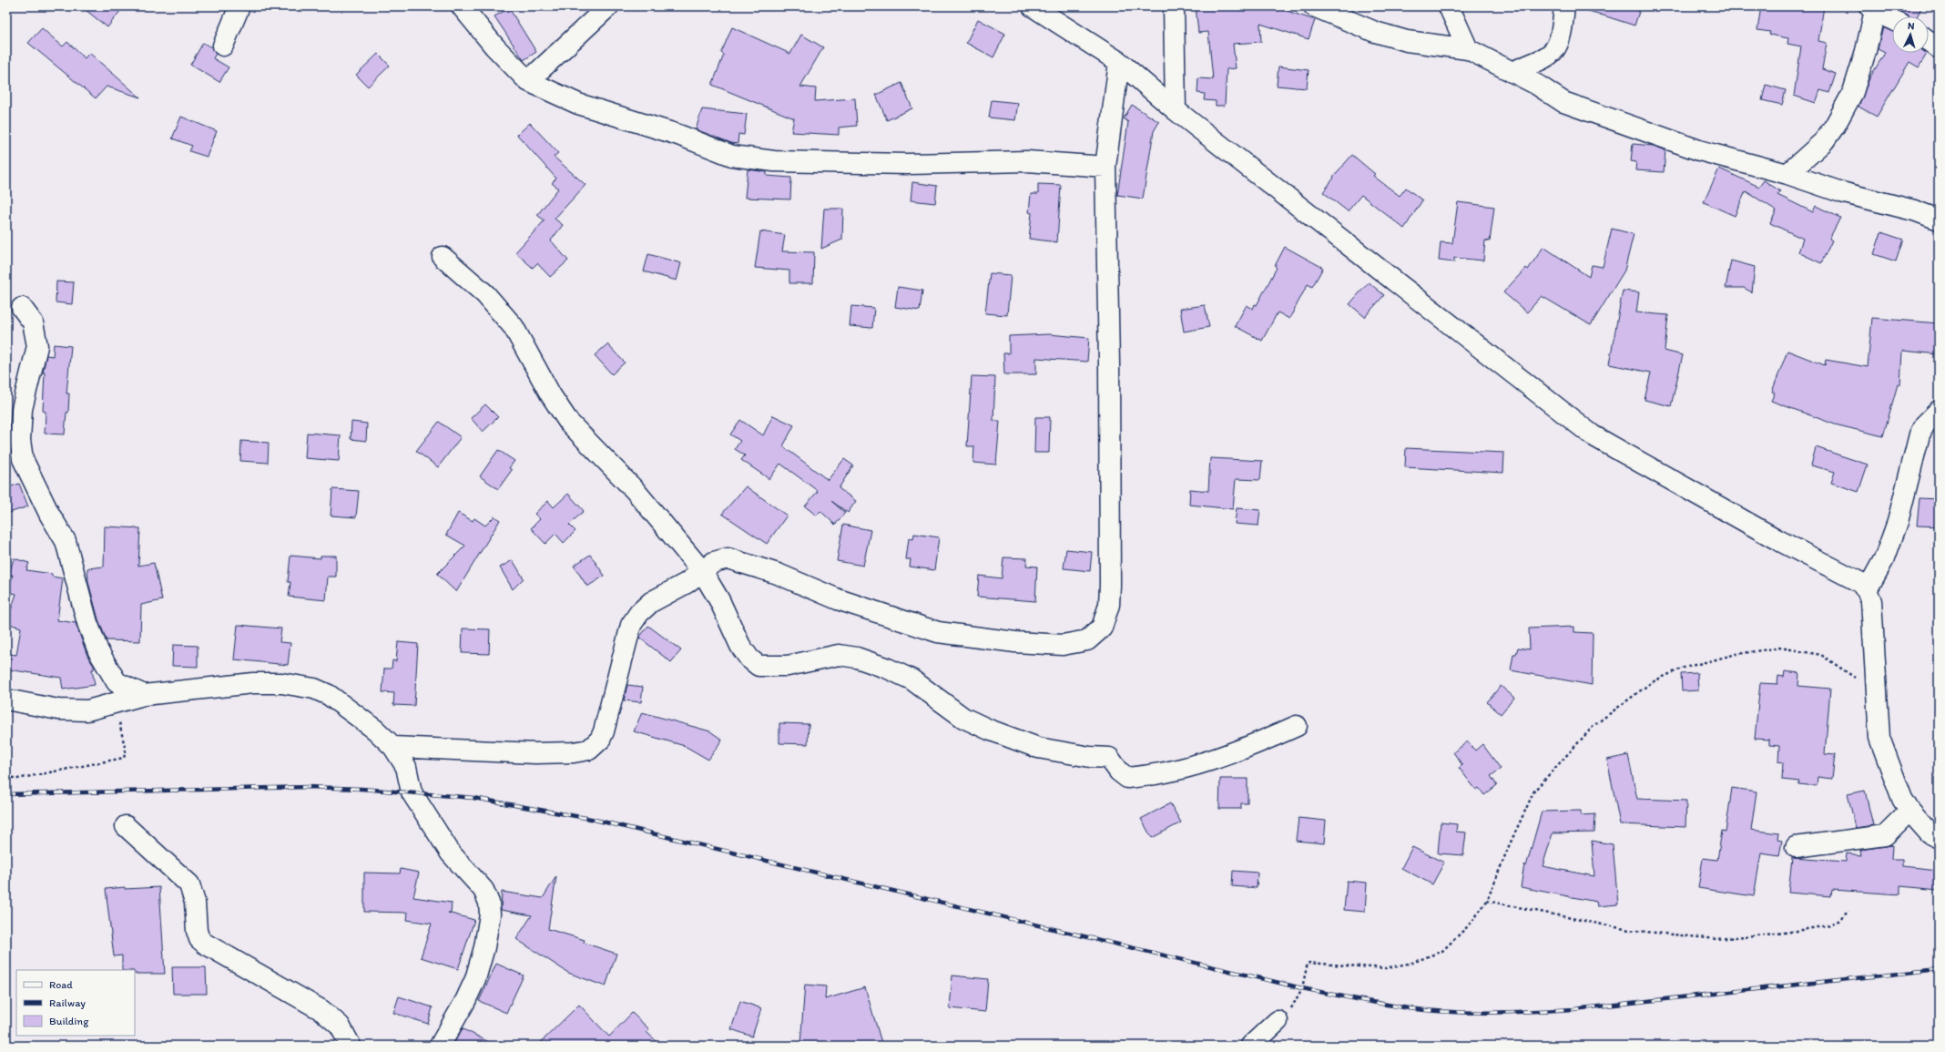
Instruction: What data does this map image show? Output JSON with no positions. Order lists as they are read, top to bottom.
{
  "legend": ["Road", "Railway", "Building"],
  "north": "top"
}
